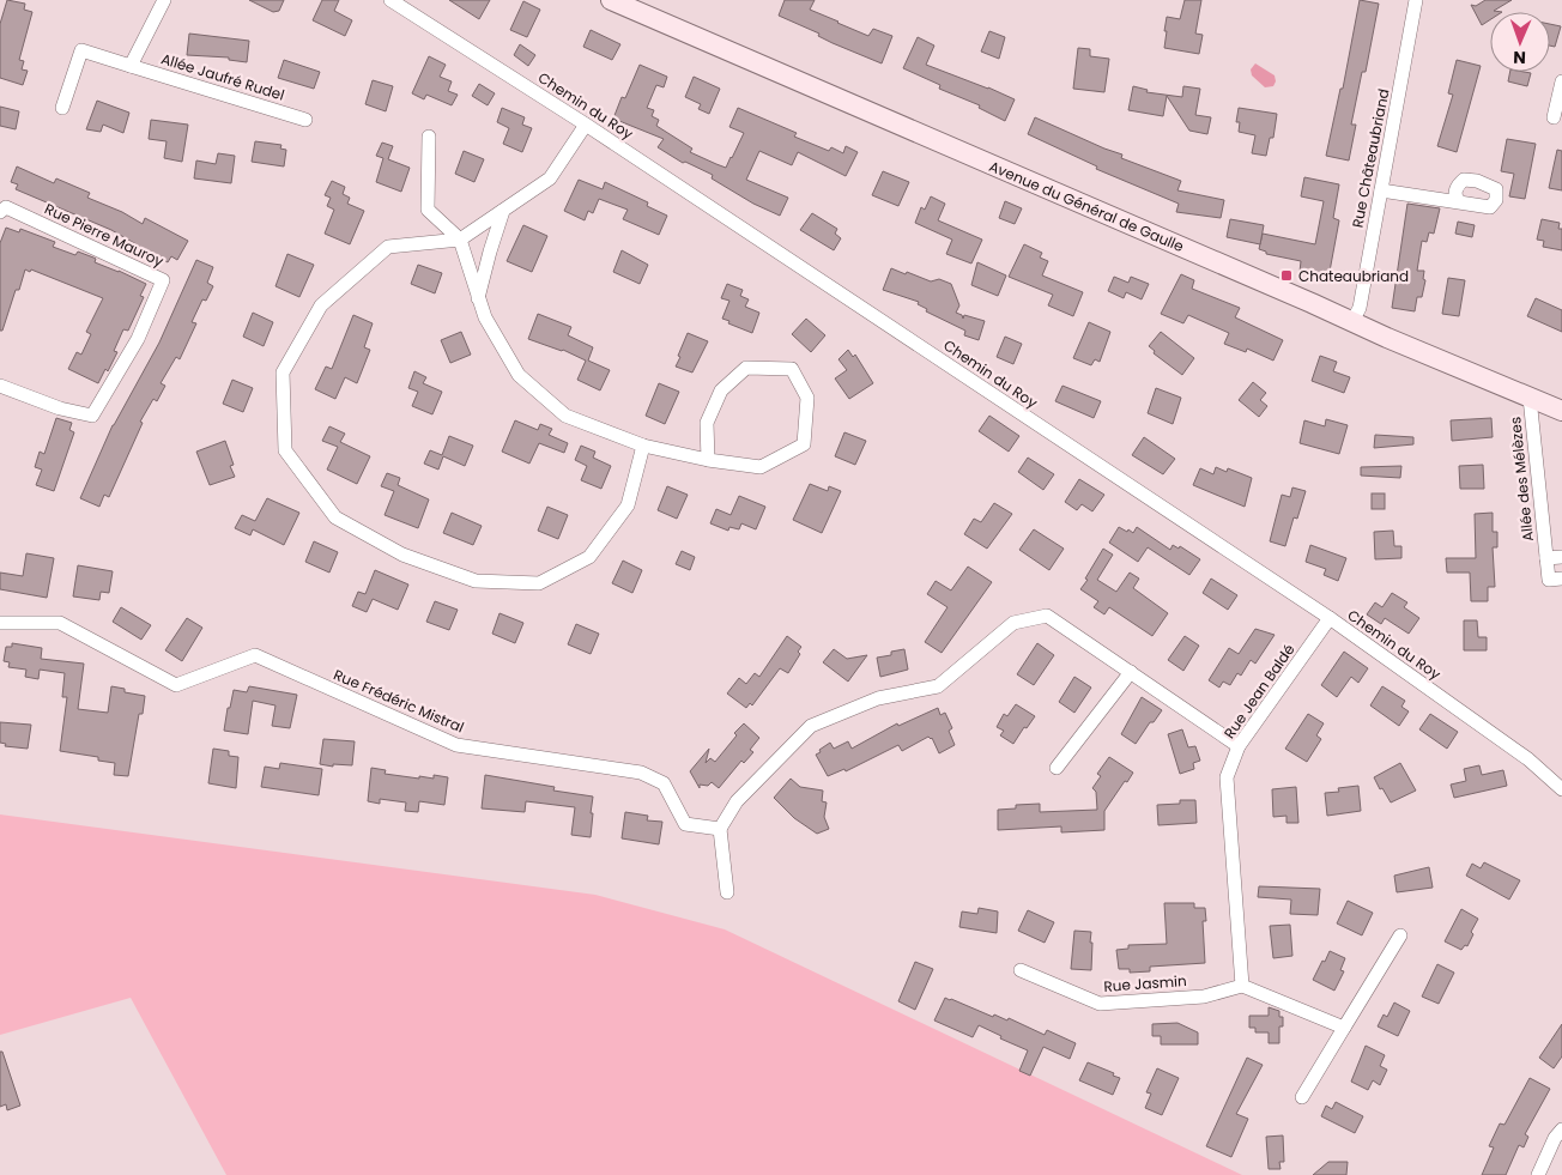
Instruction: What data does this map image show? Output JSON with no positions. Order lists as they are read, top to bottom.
{
  "streets": {
    "main road": ["Avenue du Général de Gaulle"],
    "street": [
      "Allée Jaufré Rudel",
      "Chemin du Roy",
      "Rue Châteaubriand",
      "Rue Pierre Mauroy",
      "Allée des Mélèzes",
      "Rue Jean Baldé",
      "Rue Frédéric Mistral",
      "Rue Jasmin"
    ]
  },
  "crossings": [
    ["Chemin du Roy", "Rue Jean Baldé"],
    ["Rue Châteaubriand", "Avenue du Général de Gaulle"],
    ["Avenue du Général de Gaulle", "Allée des Mélèzes"],
    ["Rue Jean Baldé", "Rue Jasmin"]
  ],
  "places": {
    "transit": ["Chateaubriand"]
  },
  "north": "bottom"
}
